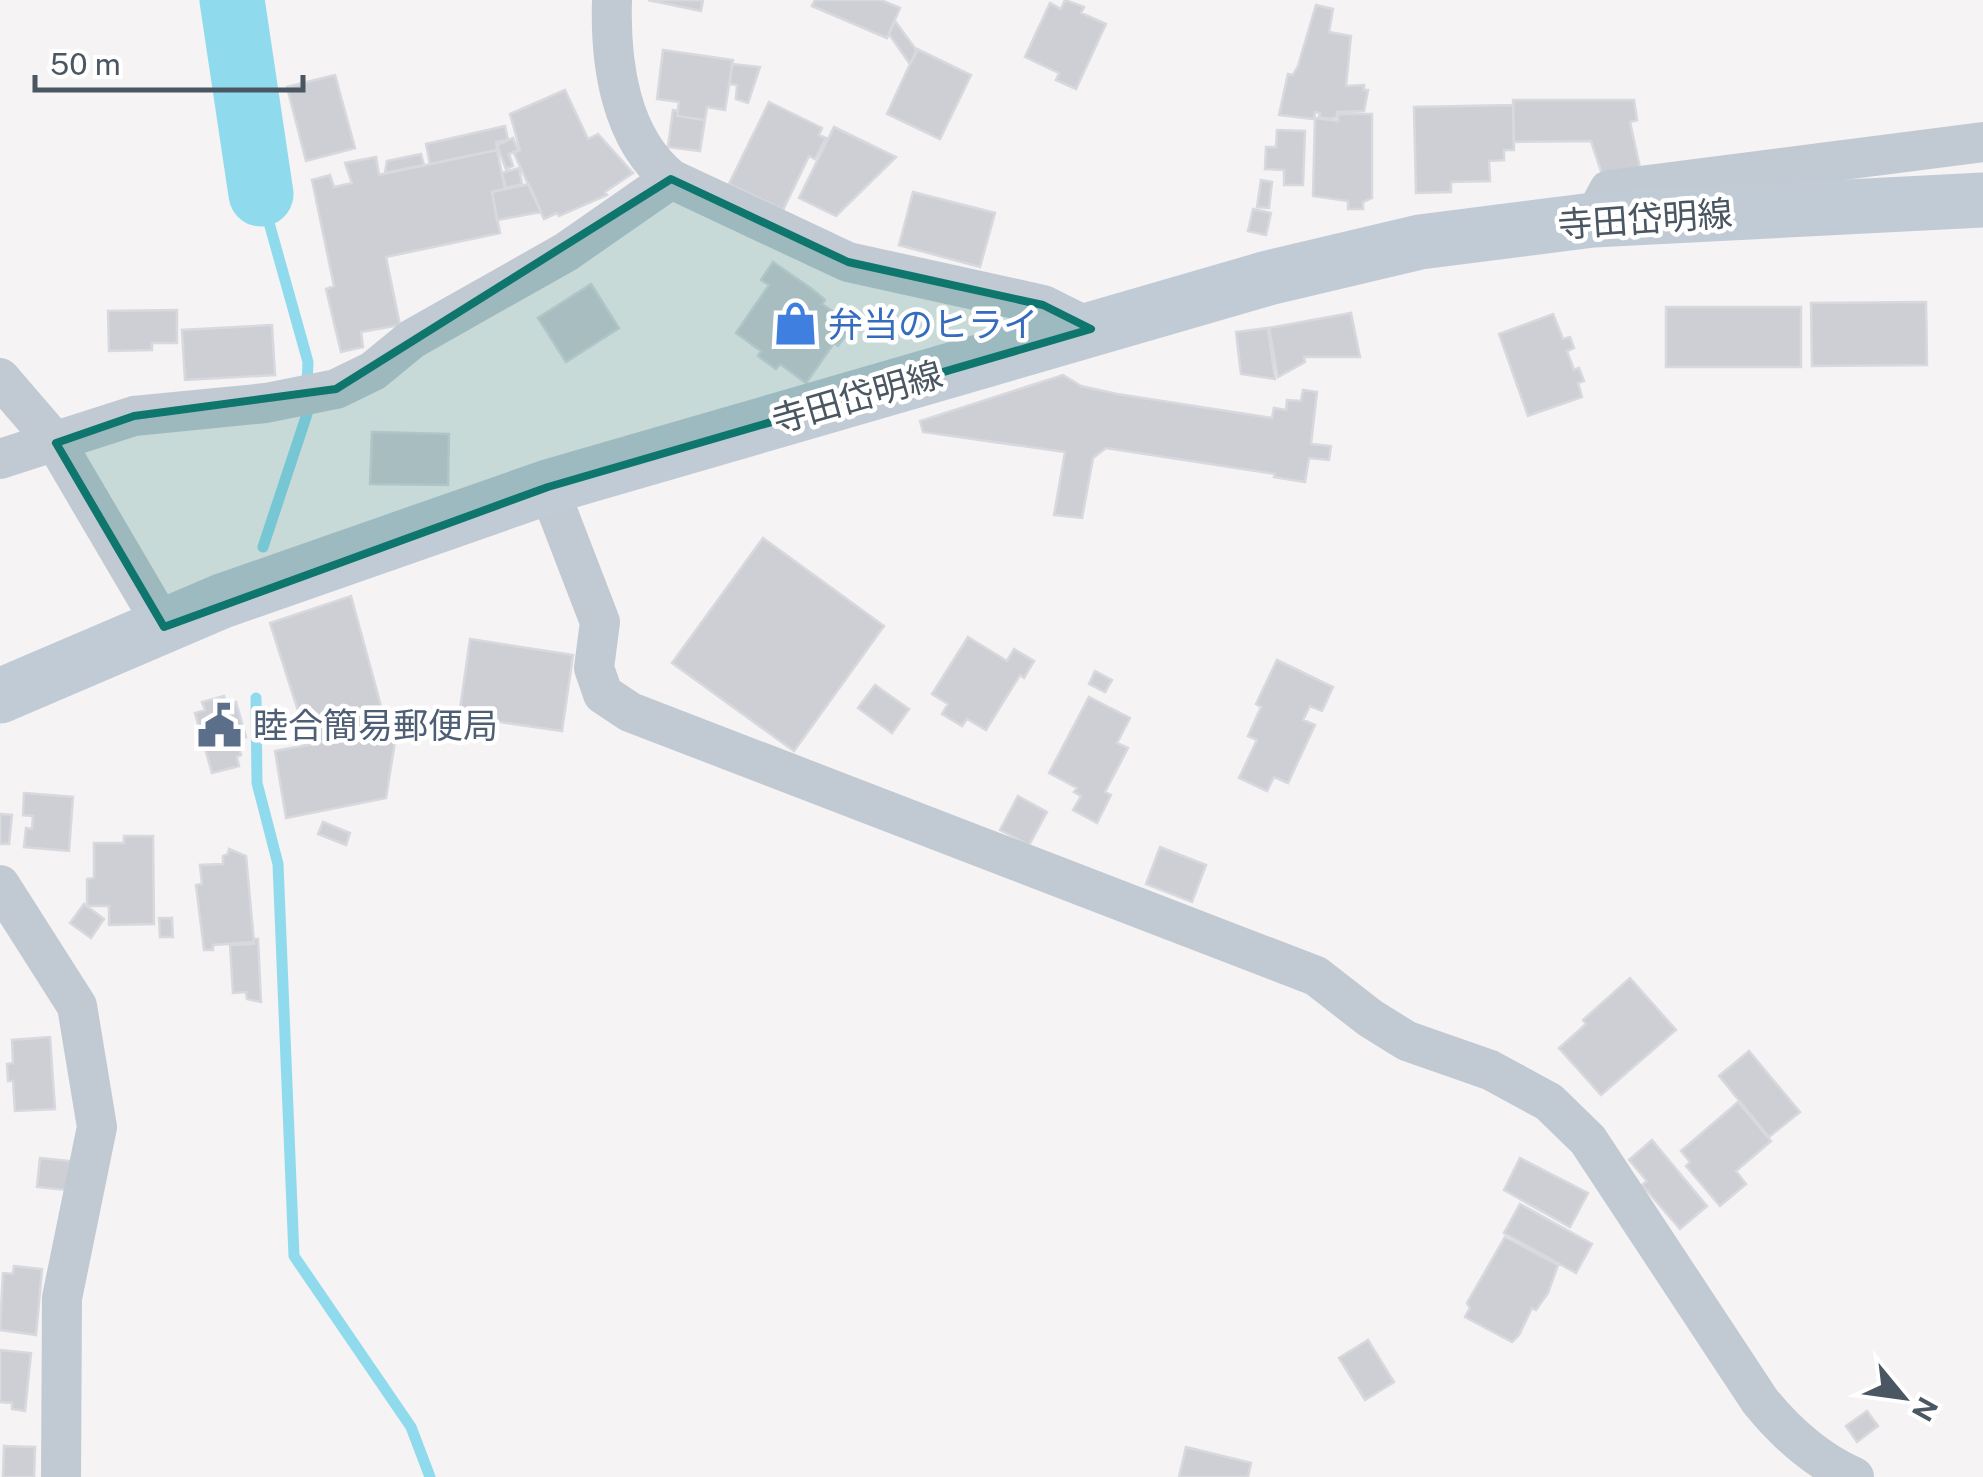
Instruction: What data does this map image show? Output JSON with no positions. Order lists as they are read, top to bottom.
{
  "streets": {
    "main road": ["寺田岱明線"]
  },
  "places": {
    "shop": ["弁当のヒライ"],
    "public building": ["睦合簡易郵便局"]
  },
  "scale_bar": "50 m",
  "north": "bottom right"
}
